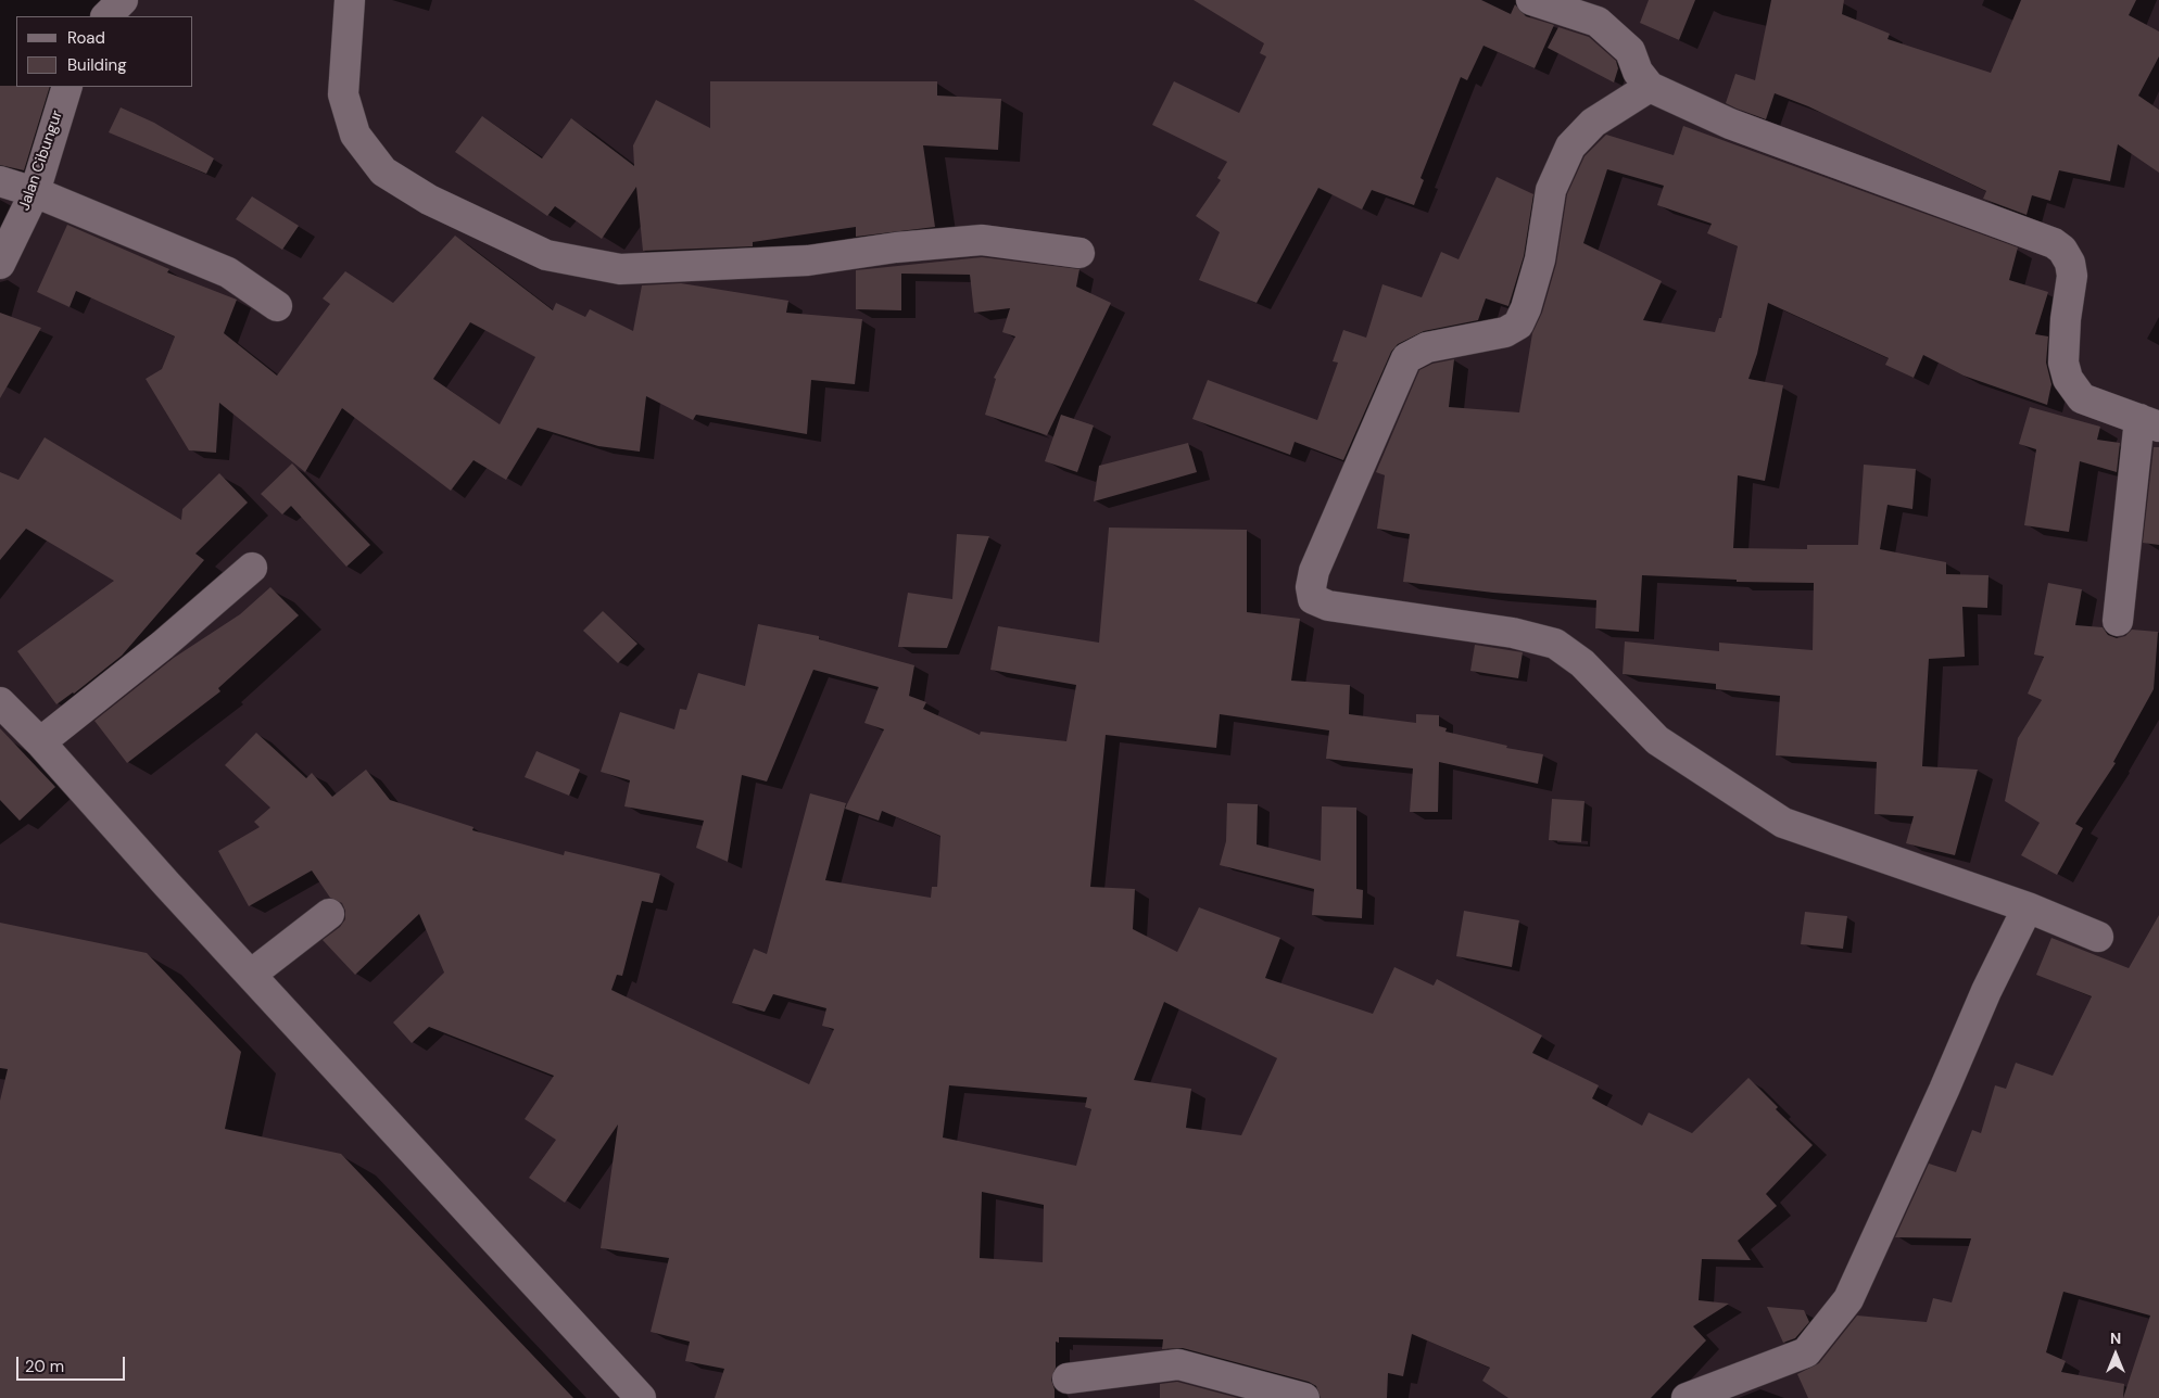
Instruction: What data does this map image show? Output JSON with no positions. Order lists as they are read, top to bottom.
{
  "streets": {
    "street": ["Jalan Cibungur"]
  },
  "legend": ["Road", "Building"],
  "scale_bar": "20 m",
  "north": "top"
}
